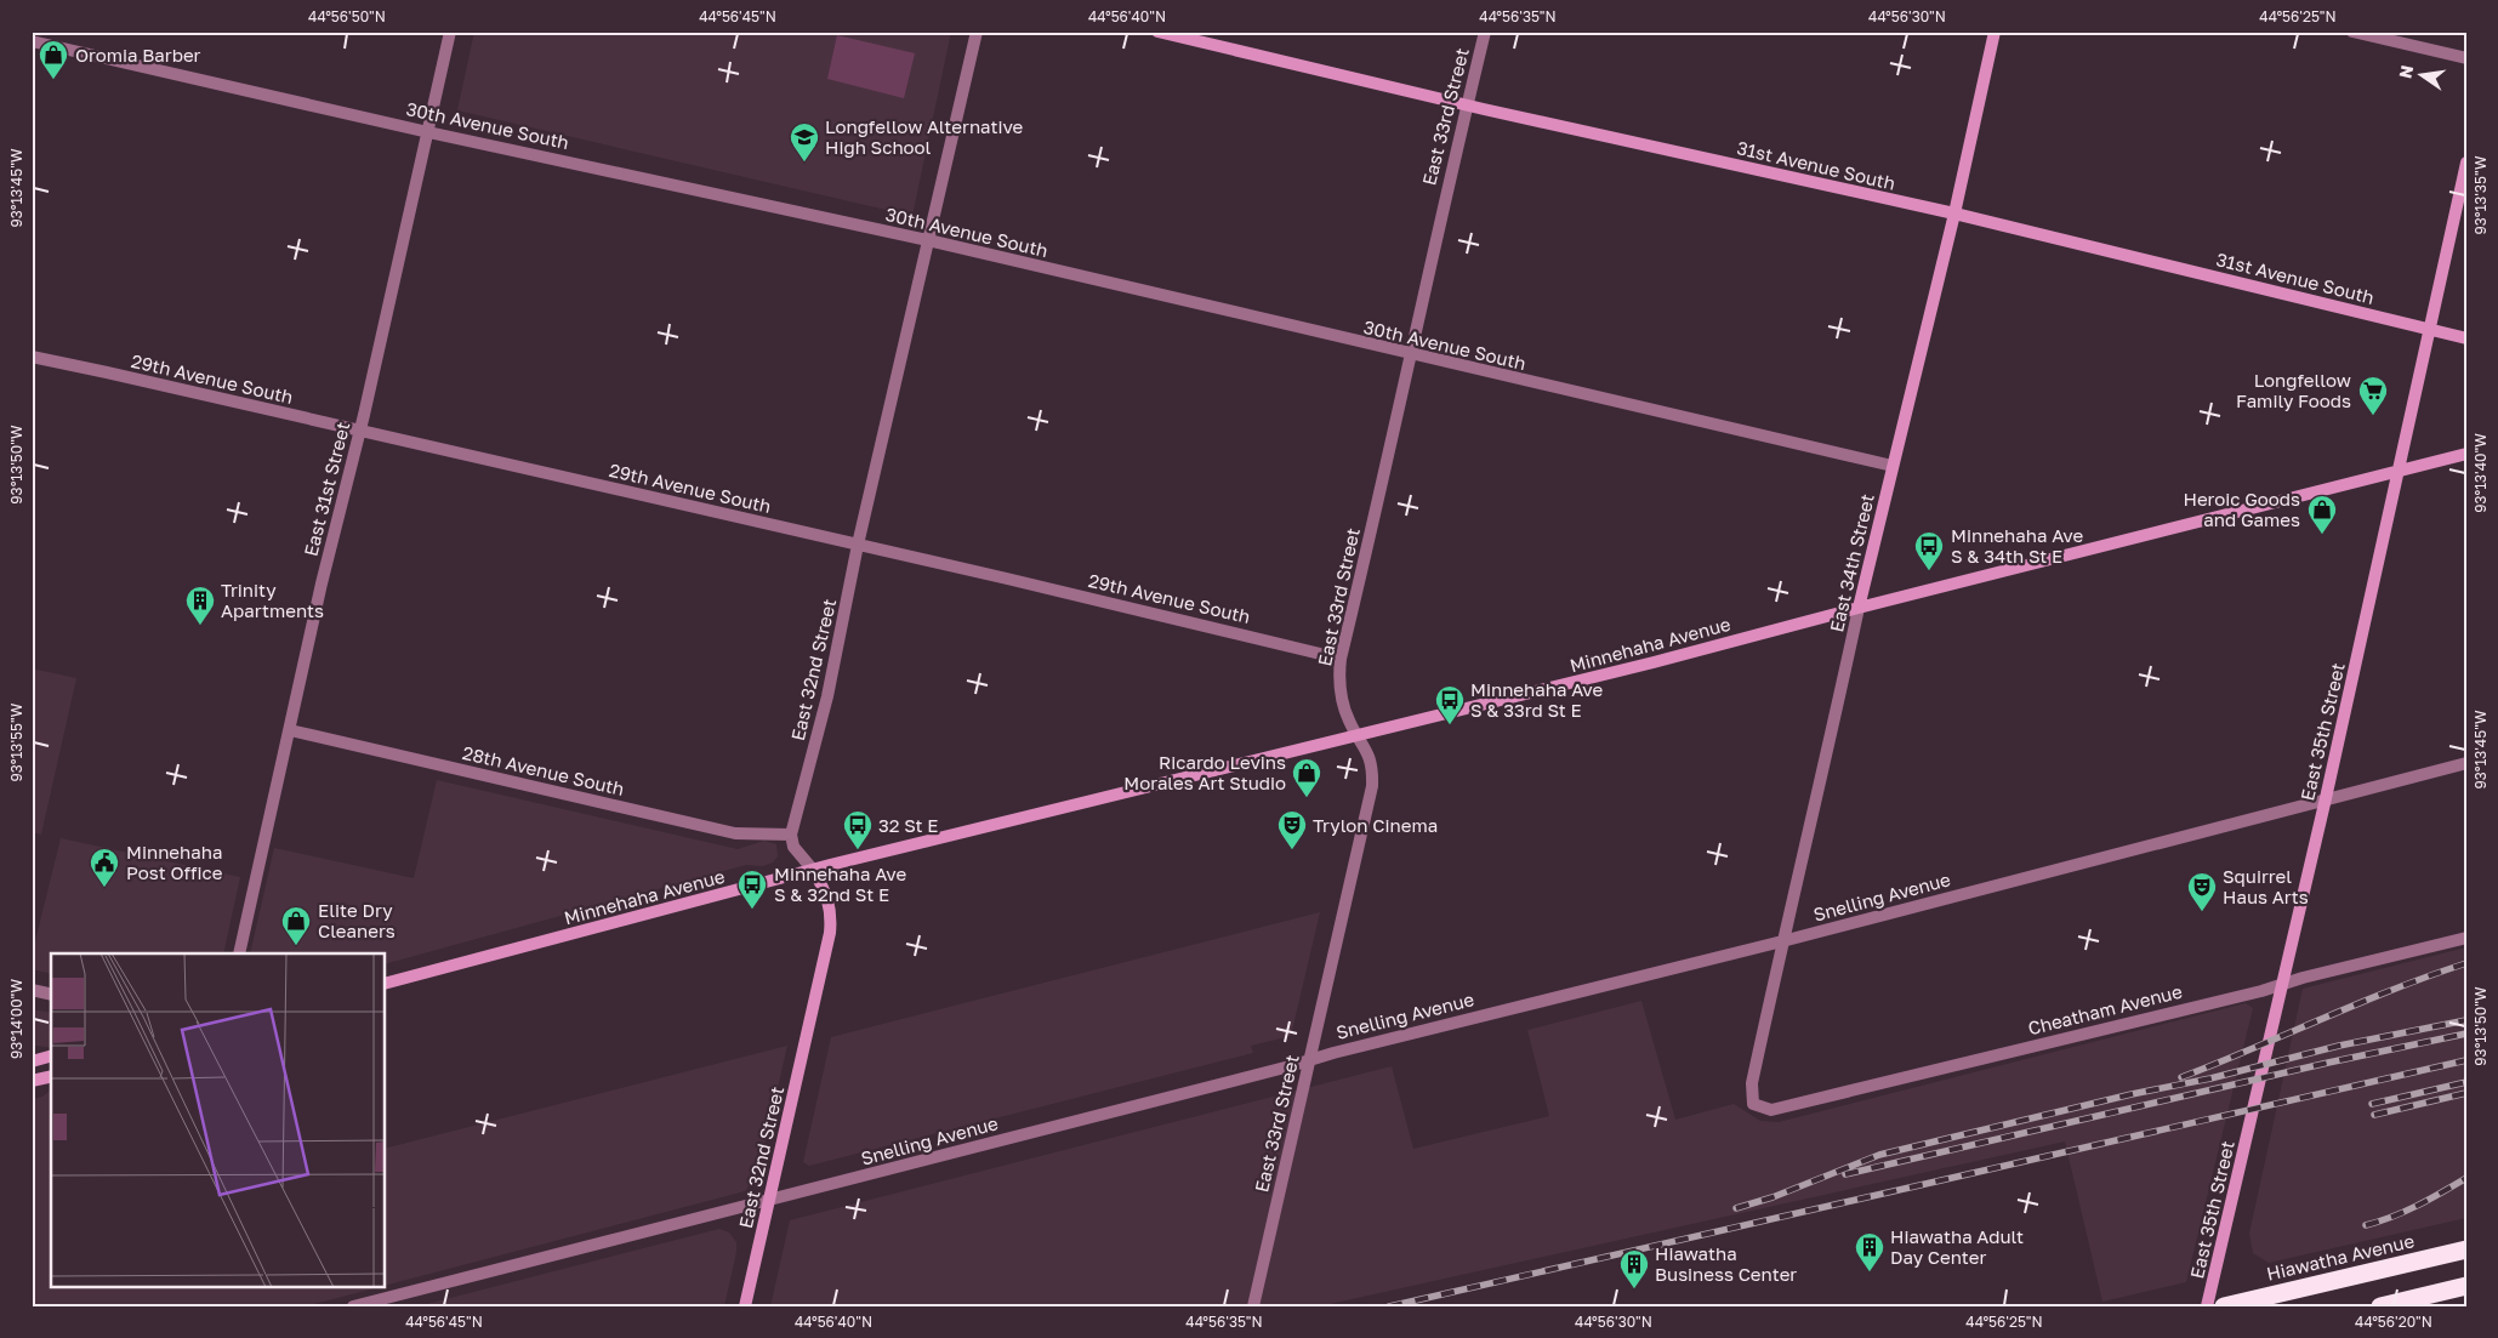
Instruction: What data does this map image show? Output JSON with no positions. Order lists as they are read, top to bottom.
{
  "streets": {
    "highway": ["Hiawatha Avenue"],
    "street": [
      "East 33rd Street",
      "30th Avenue South",
      "31st Avenue South",
      "29th Avenue South",
      "East 31st Street",
      "East 34th Street",
      "Minnehaha Avenue",
      "East 32nd Street",
      "East 35th Street",
      "28th Avenue South",
      "Snelling Avenue",
      "Cheatham Avenue"
    ]
  },
  "crossings": [
    ["East 33rd Street", "30th Avenue South"],
    ["East 33rd Street", "31st Avenue South"],
    ["East 33rd Street", "29th Avenue South"],
    ["East 33rd Street", "Minnehaha Avenue"],
    ["East 33rd Street", "Snelling Avenue"],
    ["30th Avenue South", "East 31st Street"],
    ["30th Avenue South", "East 34th Street"],
    ["30th Avenue South", "East 32nd Street"],
    ["31st Avenue South", "East 34th Street"],
    ["31st Avenue South", "East 35th Street"],
    ["29th Avenue South", "East 31st Street"],
    ["29th Avenue South", "East 32nd Street"],
    ["East 31st Street", "28th Avenue South"],
    ["East 34th Street", "Minnehaha Avenue"],
    ["East 34th Street", "Snelling Avenue"],
    ["East 34th Street", "Cheatham Avenue"],
    ["Minnehaha Avenue", "East 32nd Street"],
    ["Minnehaha Avenue", "East 35th Street"],
    ["East 32nd Street", "28th Avenue South"],
    ["East 32nd Street", "Snelling Avenue"],
    ["East 35th Street", "Snelling Avenue"],
    ["East 35th Street", "Cheatham Avenue"]
  ],
  "places": {
    "shop": [
      "Oromia Barber",
      "Heroic Goods and Games",
      "Ricardo Levins Morales Art Studio",
      "Elite Dry Cleaners"
    ],
    "school or university": ["Longfellow Alternative High School"],
    "supermarket": ["Longfellow Family Foods"],
    "bus stop": [
      "Minnehaha Ave S & 34th St E",
      "Minnehaha Ave S & 33rd St E",
      "32 St E",
      "Minnehaha Ave S & 32nd St E"
    ],
    "building": ["Trinity Apartments", "Hiawatha Adult Day Center", "Hiawatha Business Center"],
    "theatre": ["Trylon Cinema", "Squirrel Haus Arts"],
    "public building": ["Minnehaha Post Office"]
  },
  "north": "left",
  "coordinates": [
    "44°56'50\"N",
    "44°56'45\"N",
    "44°56'40\"N",
    "44°56'35\"N",
    "44°56'30\"N",
    "44°56'25\"N",
    "93°13'45\"W",
    "93°13'35\"W",
    "93°13'50\"W",
    "93°13'40\"W",
    "93°13'55\"W",
    "93°14'00\"W",
    "44°56'20\"N"
  ]
}
